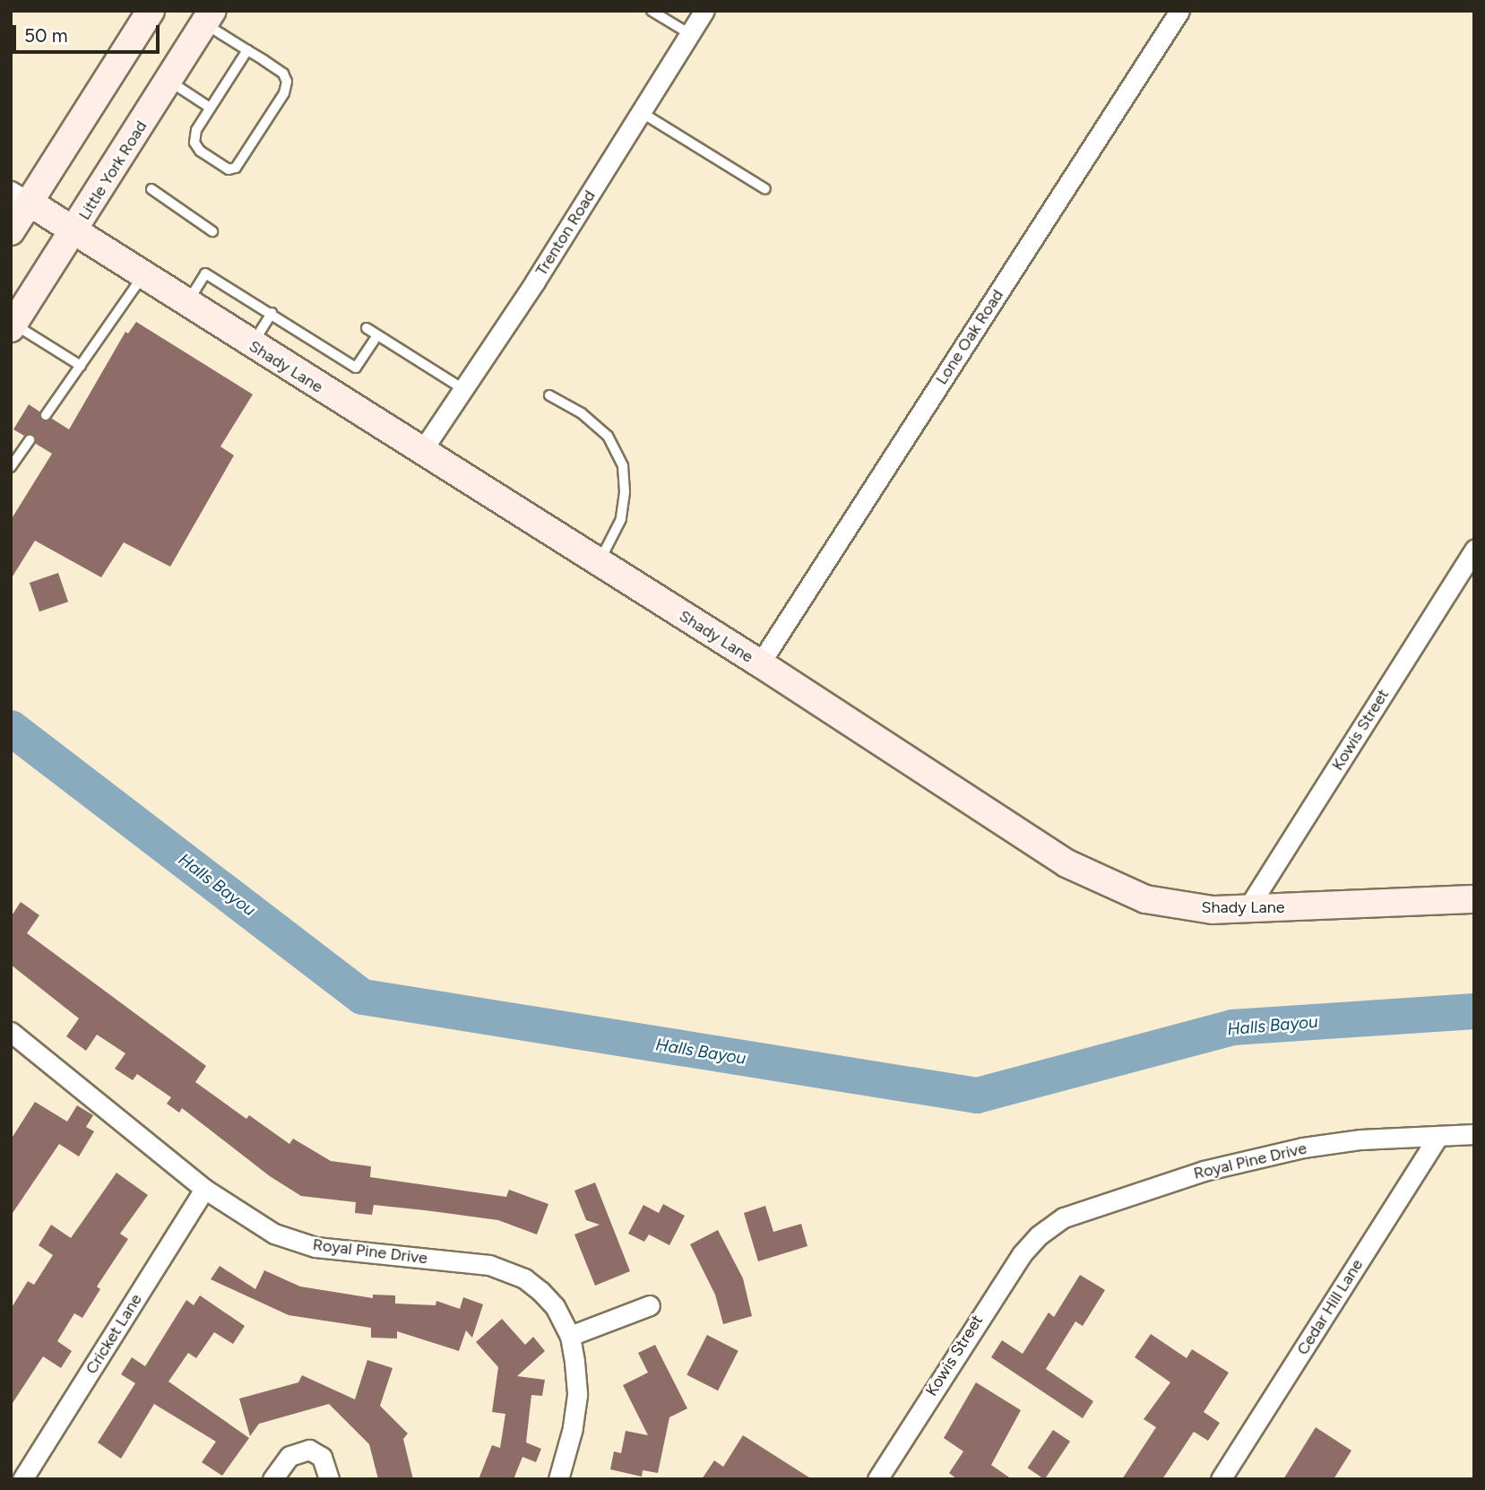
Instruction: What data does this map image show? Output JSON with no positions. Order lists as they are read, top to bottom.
{
  "streets": {
    "street": [
      "Little York Road",
      "Trenton Road",
      "Lone Oak Road",
      "Shady Lane",
      "Kowis Street",
      "Royal Pine Drive",
      "Cedar Hill Lane",
      "Cricket Lane"
    ]
  },
  "crossings": [
    ["Little York Road", "Shady Lane"],
    ["Trenton Road", "Shady Lane"],
    ["Lone Oak Road", "Shady Lane"],
    ["Shady Lane", "Kowis Street"],
    ["Kowis Street", "Royal Pine Drive"],
    ["Royal Pine Drive", "Cedar Hill Lane"],
    ["Royal Pine Drive", "Cricket Lane"]
  ],
  "water": ["Halls Bayou"],
  "scale_bar": "50 m"
}
